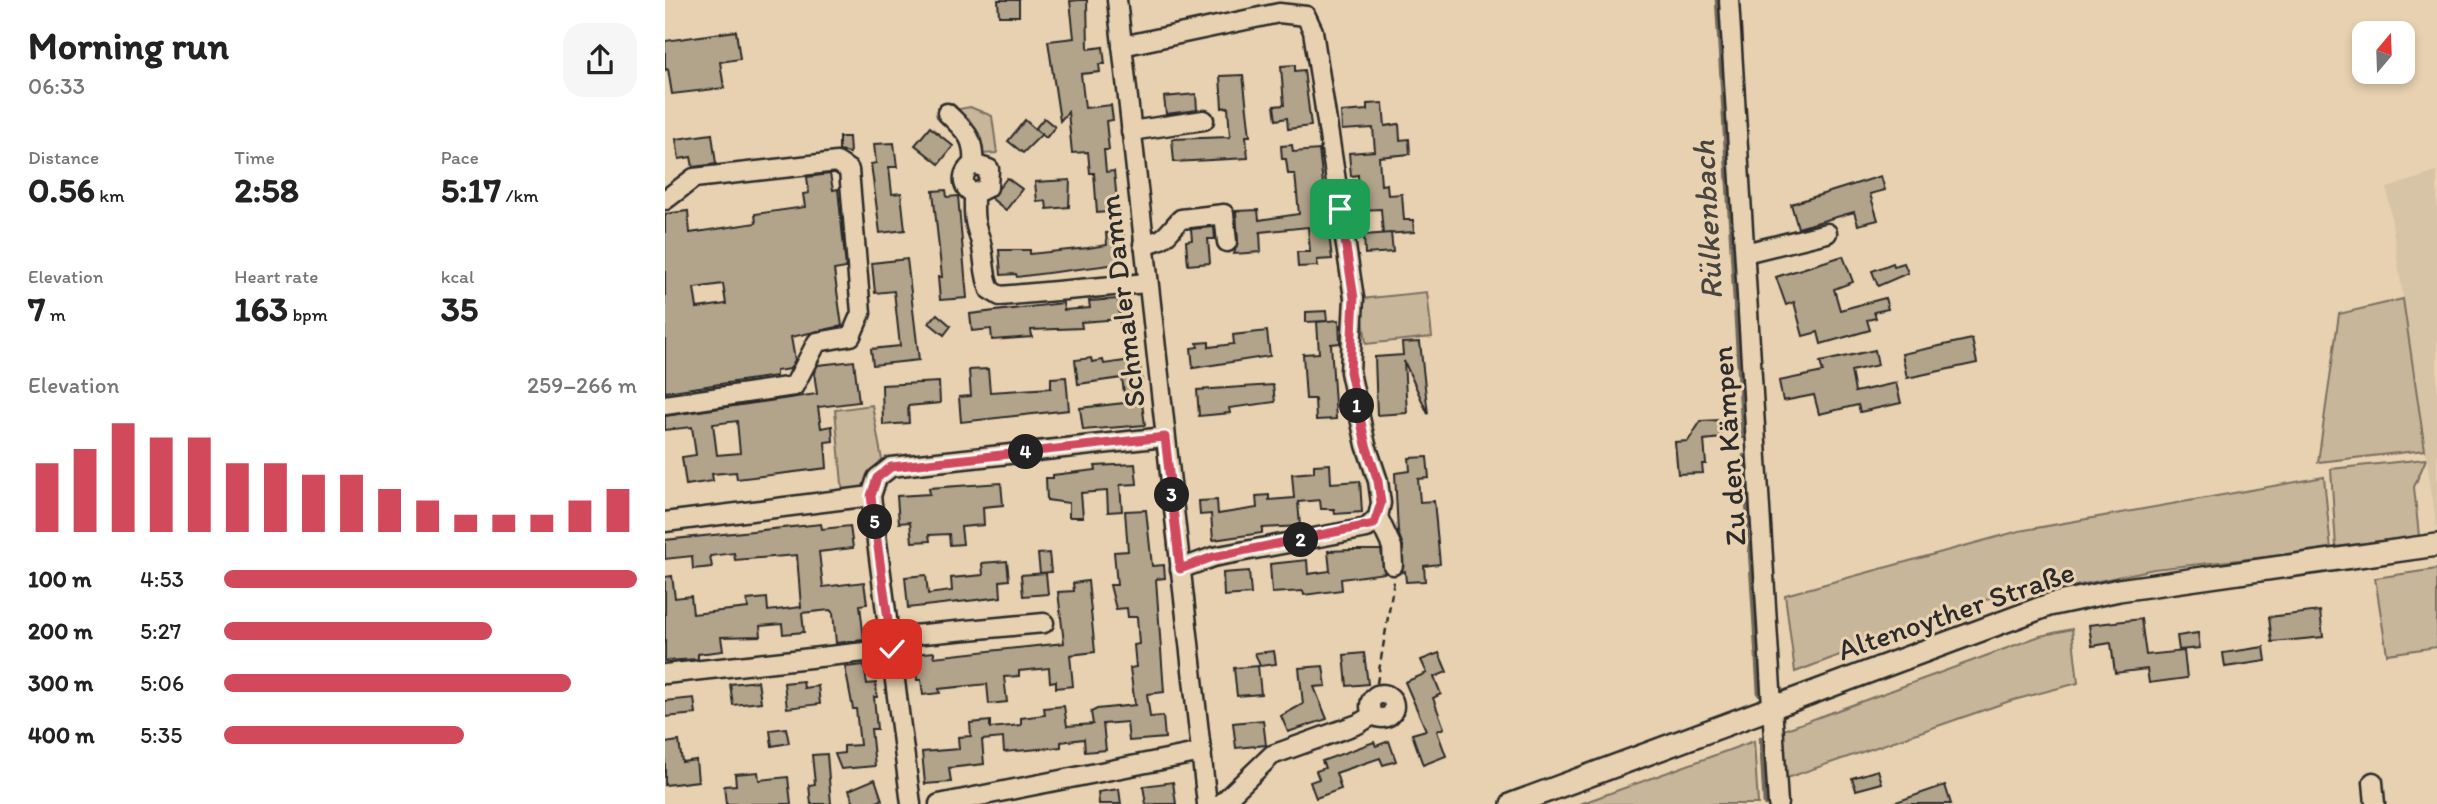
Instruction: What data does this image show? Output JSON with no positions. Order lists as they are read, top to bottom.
{
  "streets": {
    "main road": ["Altenoyther Straße"],
    "street": ["Schmaler Damm", "Zu den Kämpen"]
  },
  "crossings": [
    ["Zu den Kämpen", "Altenoyther Straße"]
  ],
  "water": ["Rülkenbach"],
  "north": "top",
  "page": {
    "heading": ["Morning run", "06:33"],
    "stats": [
      ["Distance", "0.56 km"],
      ["Time", "2:58"],
      ["Pace", "5:17 /km"],
      ["Elevation", "7 m"],
      ["Heart rate", "163 bpm"],
      ["kcal", "35"]
    ],
    "chart": ["Elevation", "259–266 m"],
    "pins": [
      "1",
      "4",
      "3",
      "5",
      "2"
    ],
    "list": [
      {
        "name": "100 m",
        "note": "4:53"
      },
      {
        "name": "200 m",
        "note": "5:27"
      },
      {
        "name": "300 m",
        "note": "5:06"
      },
      {
        "name": "400 m",
        "note": "5:35"
      }
    ]
  }
}
